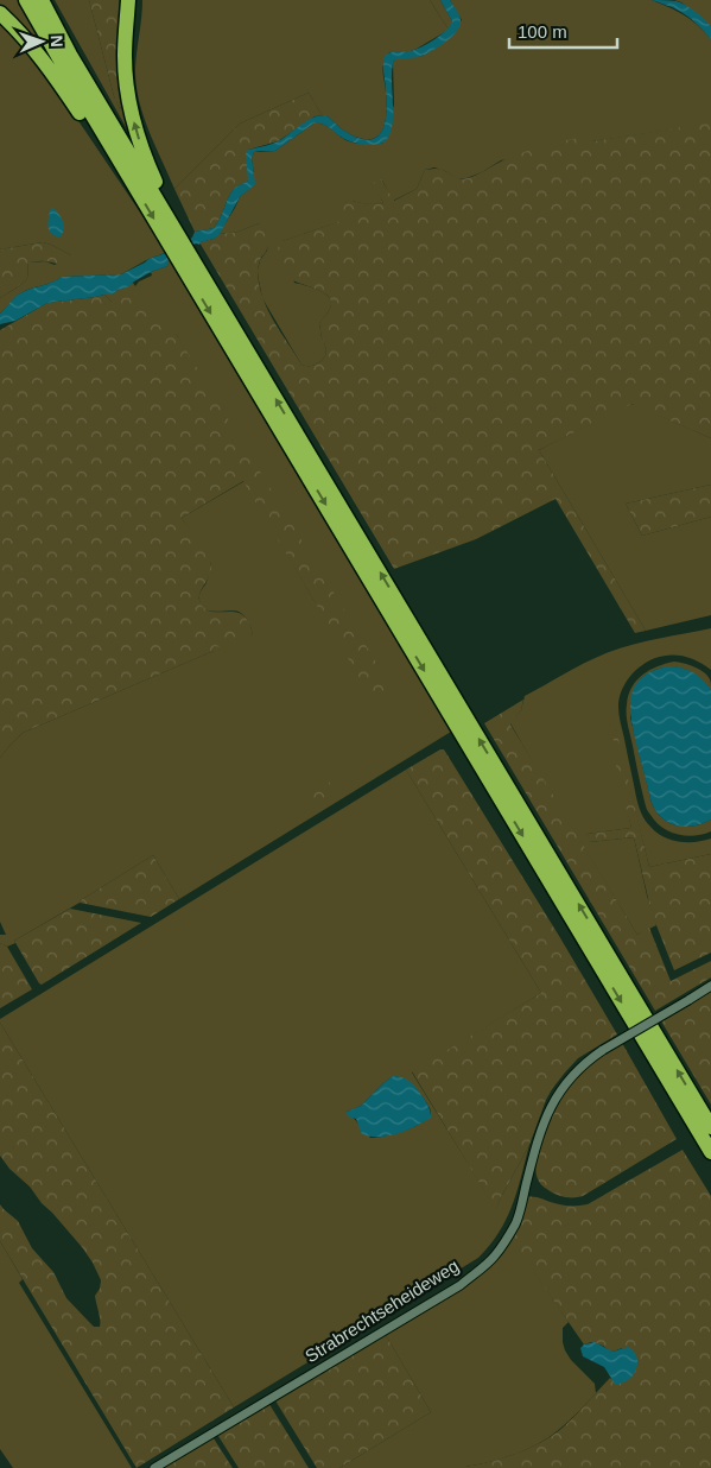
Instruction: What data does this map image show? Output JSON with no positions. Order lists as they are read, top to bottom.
{
  "streets": {
    "street": ["Strabrechtseheideweg"]
  },
  "scale_bar": "100 m",
  "north": "right"
}
